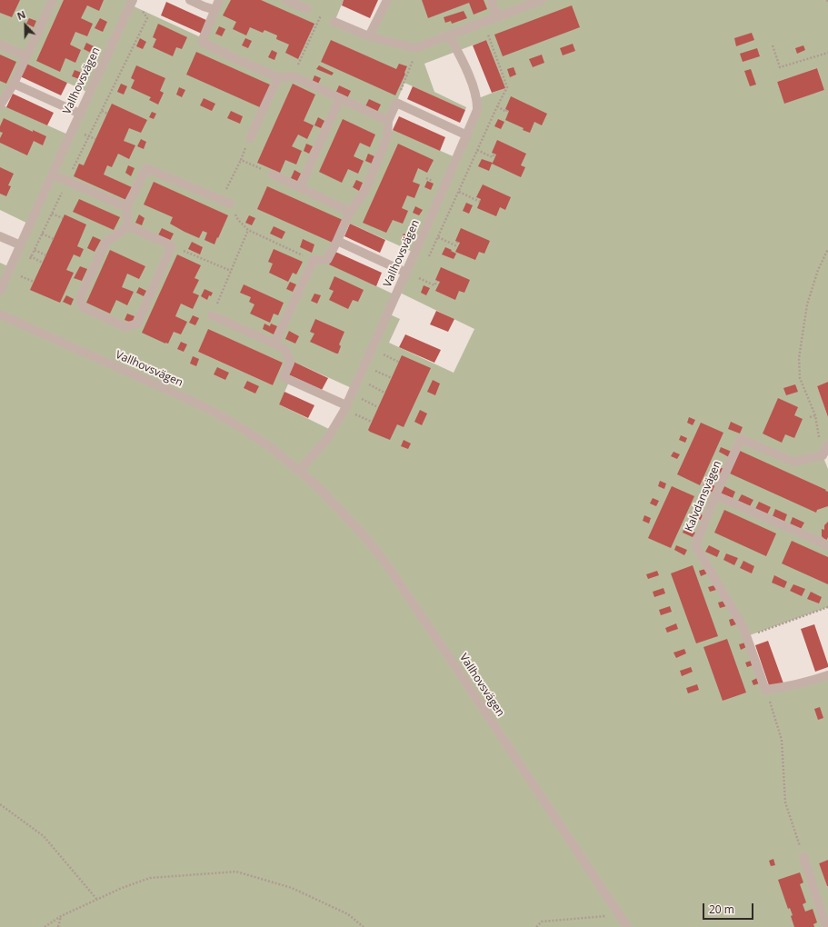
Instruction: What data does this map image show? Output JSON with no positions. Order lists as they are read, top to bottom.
{
  "streets": {
    "street": ["Vallhovsvägen", "Kalvdansvägen"]
  },
  "scale_bar": "20 m",
  "north": "top"
}
